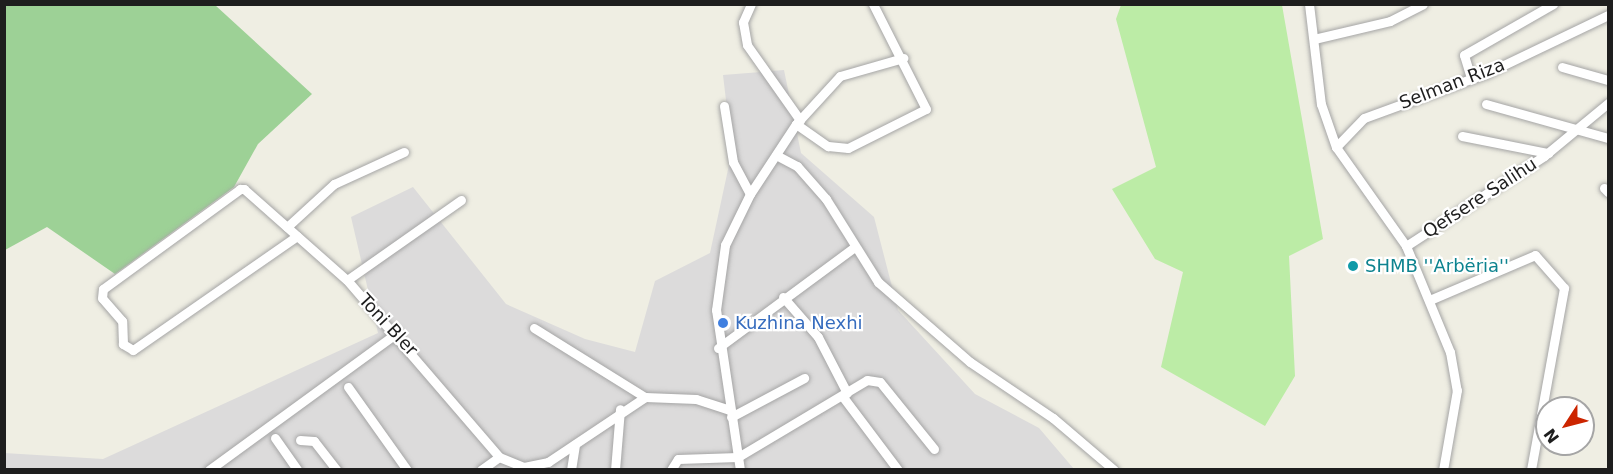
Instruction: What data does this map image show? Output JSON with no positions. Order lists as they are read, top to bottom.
{
  "streets": {
    "street": ["Selman Riza", "Qefsere Salihu", "Toni Bler"]
  },
  "crossings": [
    ["Selman Riza", "Qefsere Salihu"]
  ],
  "places": ["SHMB ''Arbëria''", "Kuzhina Nexhi"],
  "north": "bottom left"
}
